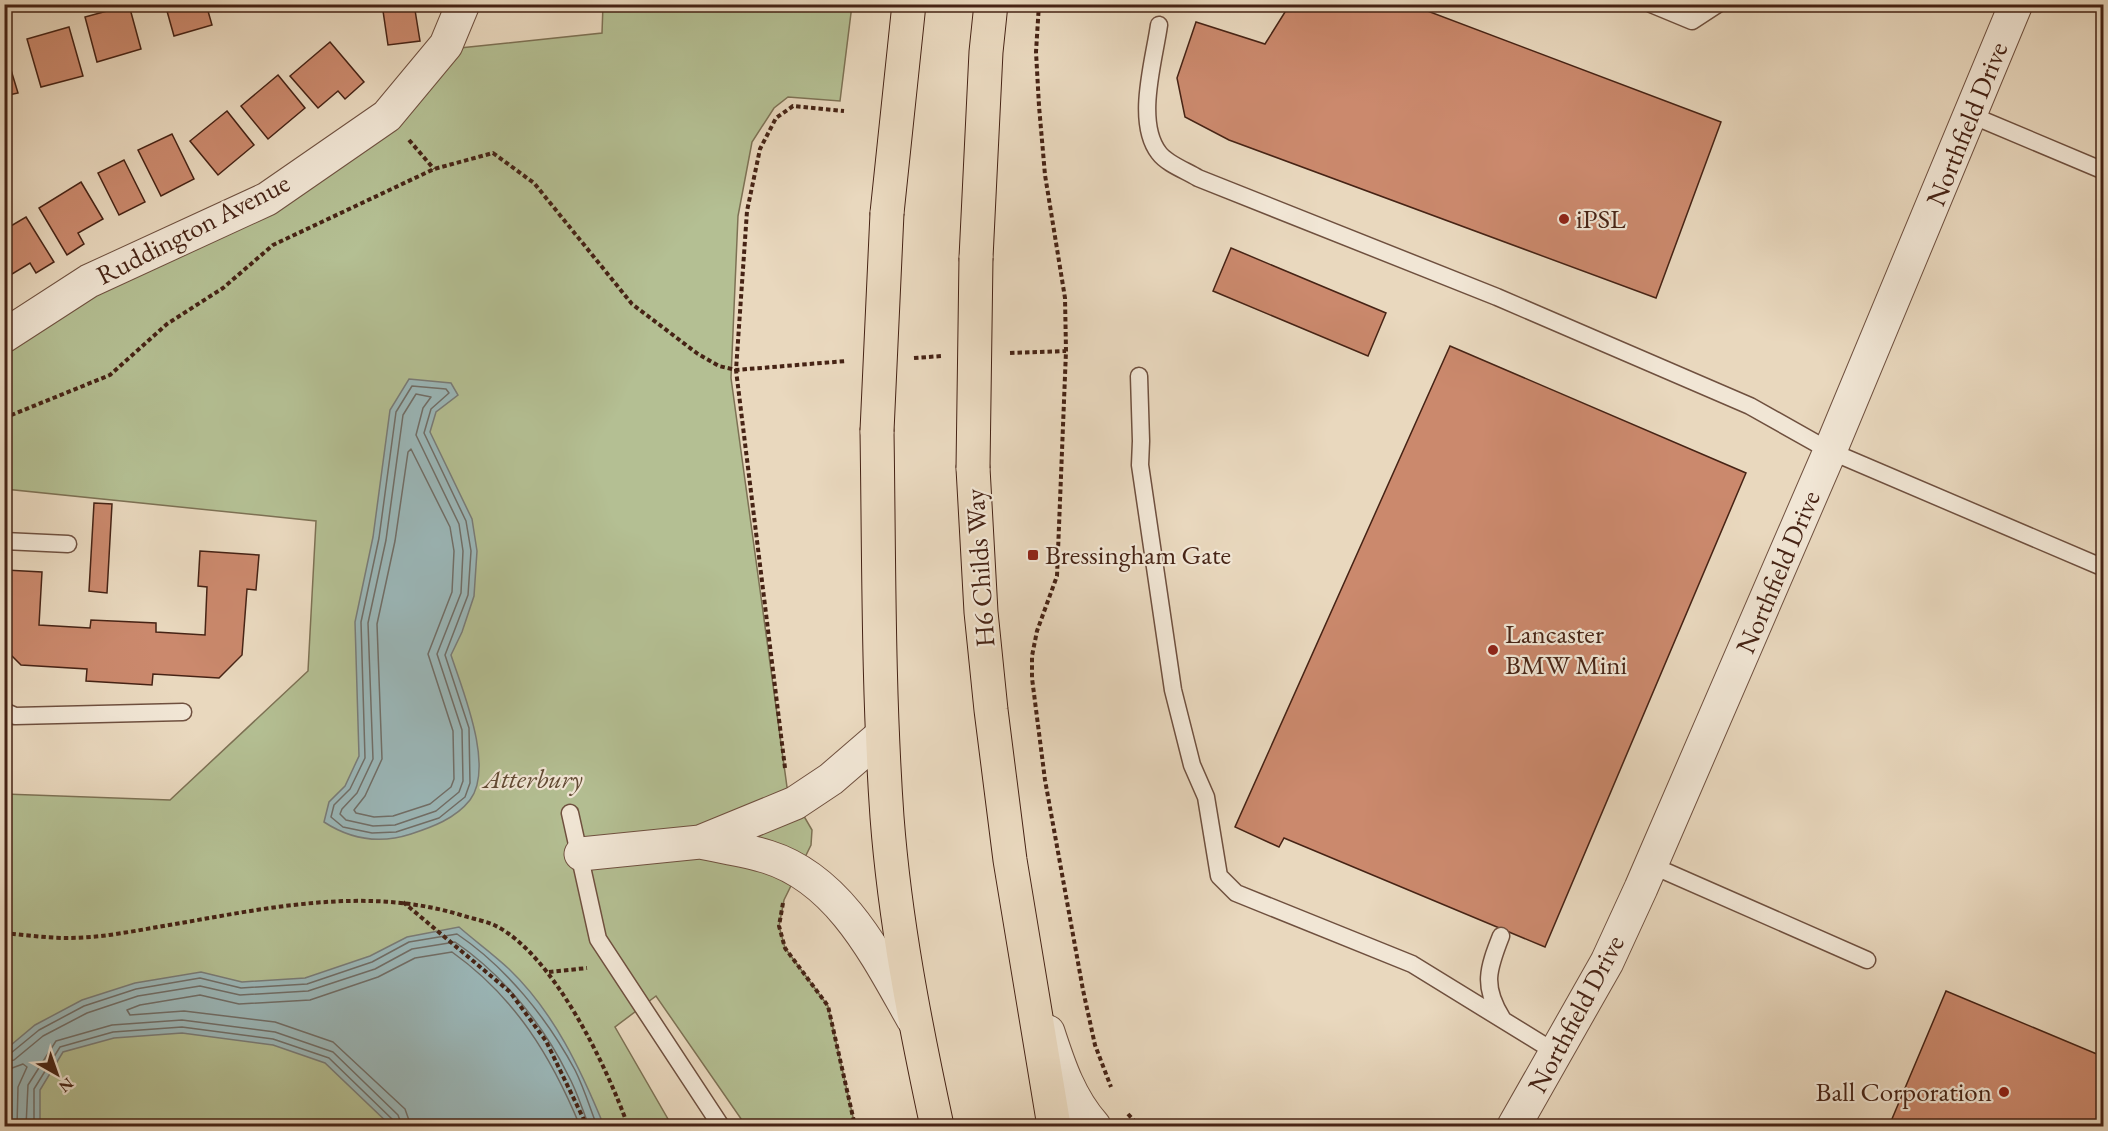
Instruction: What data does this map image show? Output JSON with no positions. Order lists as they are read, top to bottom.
{
  "streets": {
    "highway": ["H6 Childs Way"],
    "street": ["Northfield Drive", "Ruddington Avenue"]
  },
  "parks": ["Atterbury"],
  "places": {
    "other": ["iPSL", "Lancaster BMW Mini", "Ball Corporation"],
    "transit": ["Bressingham Gate"]
  },
  "north": "bottom right"
}
